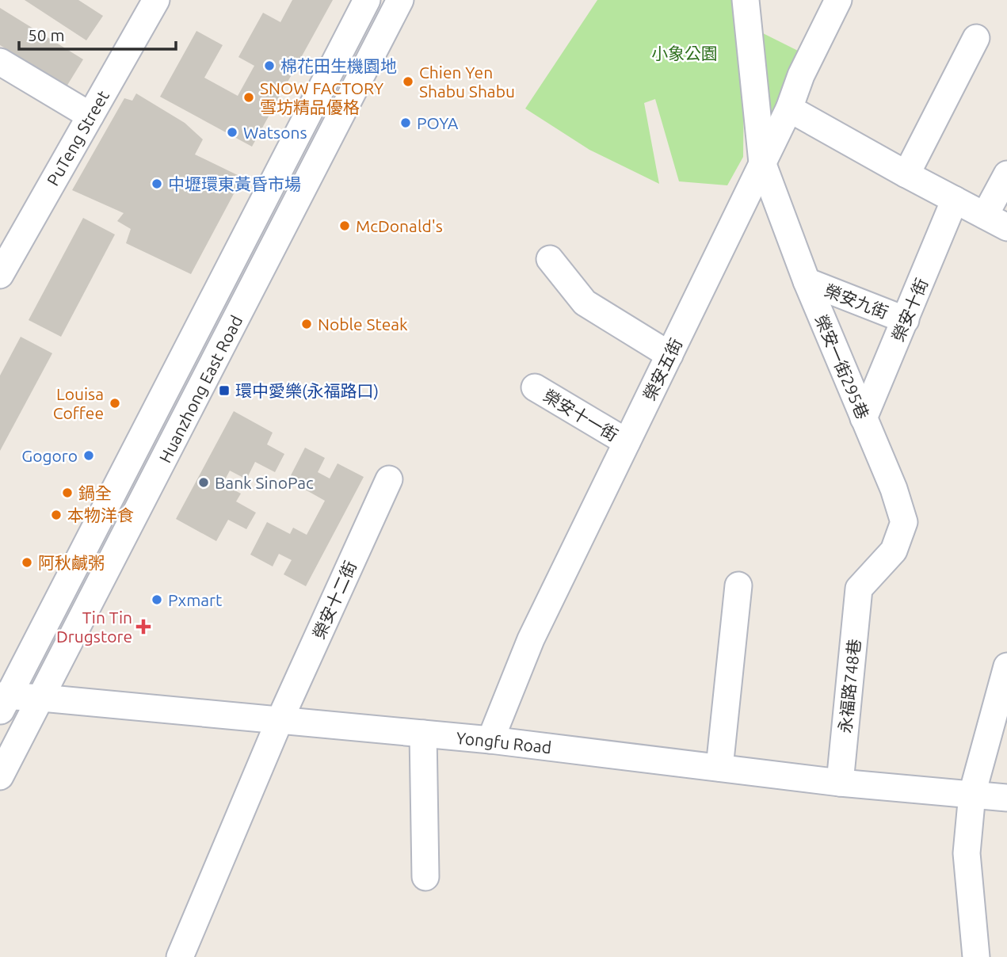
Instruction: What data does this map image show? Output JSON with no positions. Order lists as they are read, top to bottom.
{
  "streets": {
    "street": [
      "PuTeng Street",
      "榮安九街",
      "榮安十街",
      "榮安一街295巷",
      "榮安五街",
      "Huanzhong East Road",
      "榮安十一街",
      "榮安十二街",
      "永福路748巷",
      "Yongfu Road"
    ]
  },
  "crossings": [
    ["榮安九街", "榮安十街"],
    ["榮安九街", "榮安一街295巷"],
    ["榮安十街", "榮安一街295巷"],
    ["榮安一街295巷", "榮安五街"],
    ["榮安一街295巷", "永福路748巷"],
    ["榮安五街", "榮安十一街"],
    ["榮安五街", "Yongfu Road"],
    ["Huanzhong East Road", "Yongfu Road"],
    ["榮安十二街", "Yongfu Road"],
    ["永福路748巷", "Yongfu Road"]
  ],
  "parks": ["小象公園"],
  "places": {
    "other": [
      "棉花田生機園地",
      "Chien Yen Shabu Shabu",
      "SNOW FACTORY 雪坊精品優格",
      "POYA",
      "Watsons",
      "中壢環東黃昏市場",
      "McDonald's",
      "Noble Steak",
      "Louisa Coffee",
      "Gogoro",
      "Bank SinoPac",
      "鍋全",
      "本物洋食",
      "阿秋鹹粥",
      "Pxmart"
    ],
    "transit": ["環中愛樂(永福路口)"],
    "health": ["Tin Tin Drugstore"]
  },
  "scale_bar": "50 m"
}
